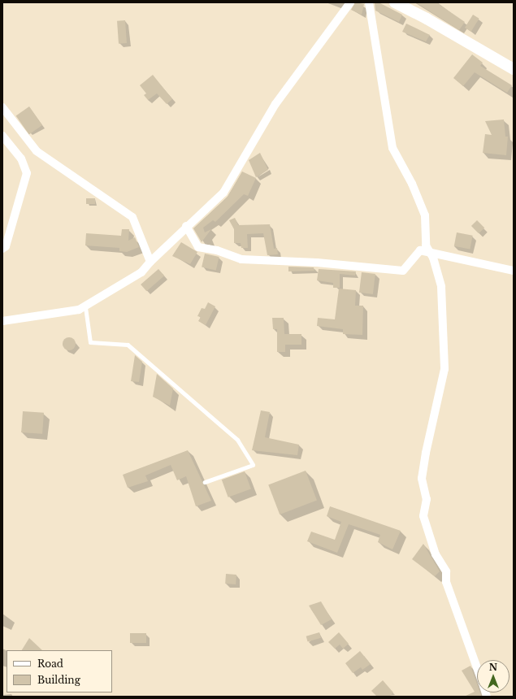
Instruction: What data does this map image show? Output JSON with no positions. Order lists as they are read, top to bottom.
{
  "legend": ["Road", "Building"],
  "north": "top"
}
